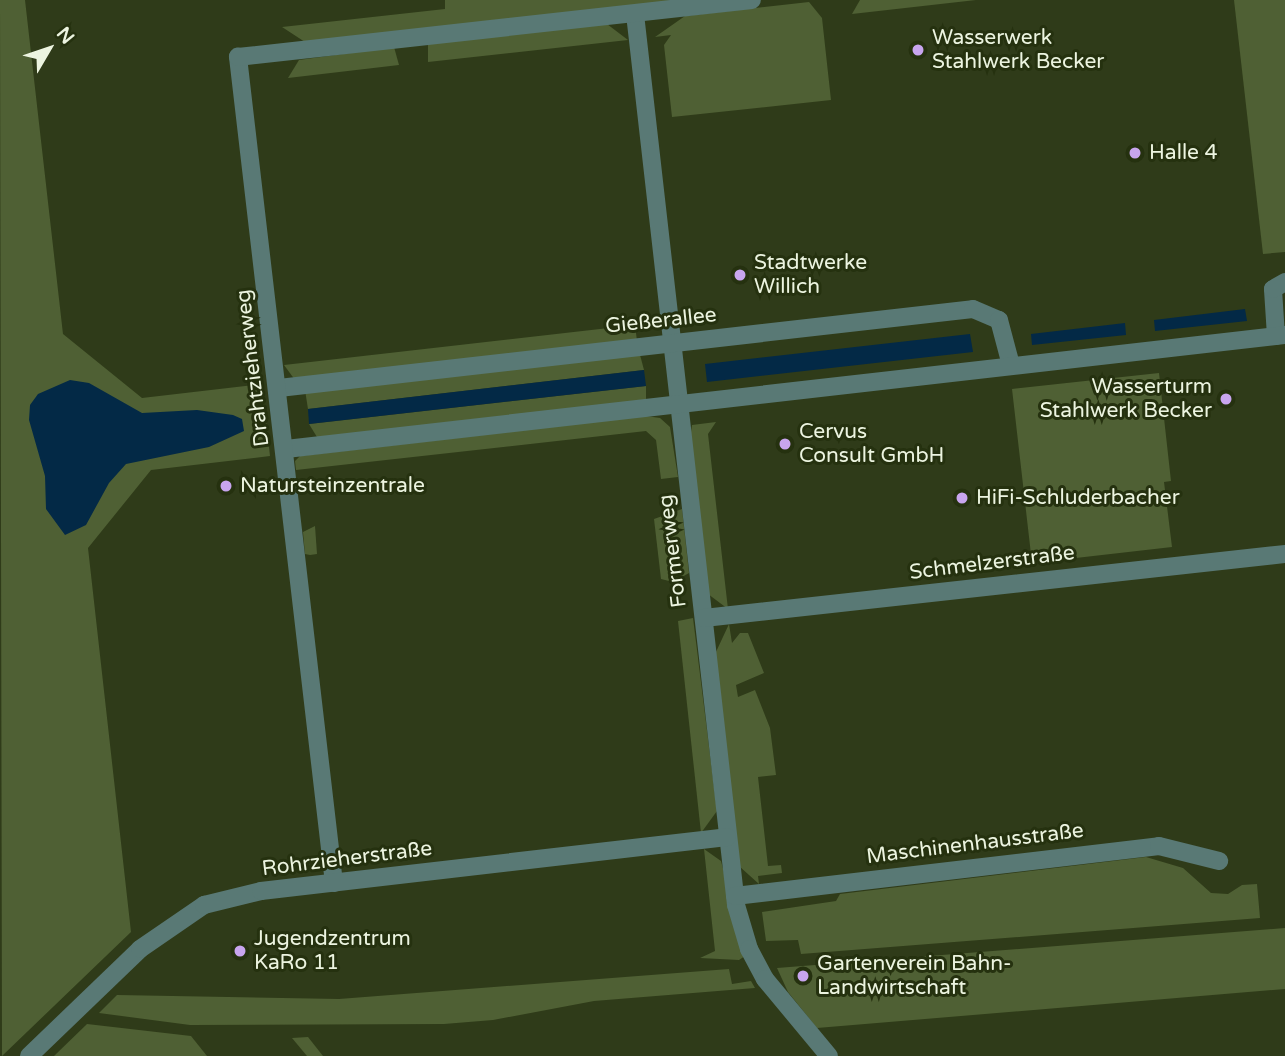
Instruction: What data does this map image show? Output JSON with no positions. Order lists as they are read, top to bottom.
{
  "streets": {
    "street": [
      "Gießerallee",
      "Drahtzieherweg",
      "Formerweg",
      "Schmelzerstraße",
      "Maschinenhausstraße",
      "Rohrzieherstraße"
    ]
  },
  "crossings": [
    ["Gießerallee", "Drahtzieherweg"],
    ["Gießerallee", "Formerweg"],
    ["Drahtzieherweg", "Formerweg"],
    ["Drahtzieherweg", "Rohrzieherstraße"],
    ["Formerweg", "Schmelzerstraße"],
    ["Formerweg", "Maschinenhausstraße"],
    ["Formerweg", "Rohrzieherstraße"]
  ],
  "places": [
    "Wasserwerk Stahlwerk Becker",
    "Halle 4",
    "Stadtwerke Willich",
    "Wasserturm Stahlwerk Becker",
    "Cervus Consult GmbH",
    "Natursteinzentrale",
    "HiFi-Schluderbacher",
    "Jugendzentrum KaRo 11",
    "Gartenverein Bahn- Landwirtschaft"
  ],
  "north": "top right"
}
